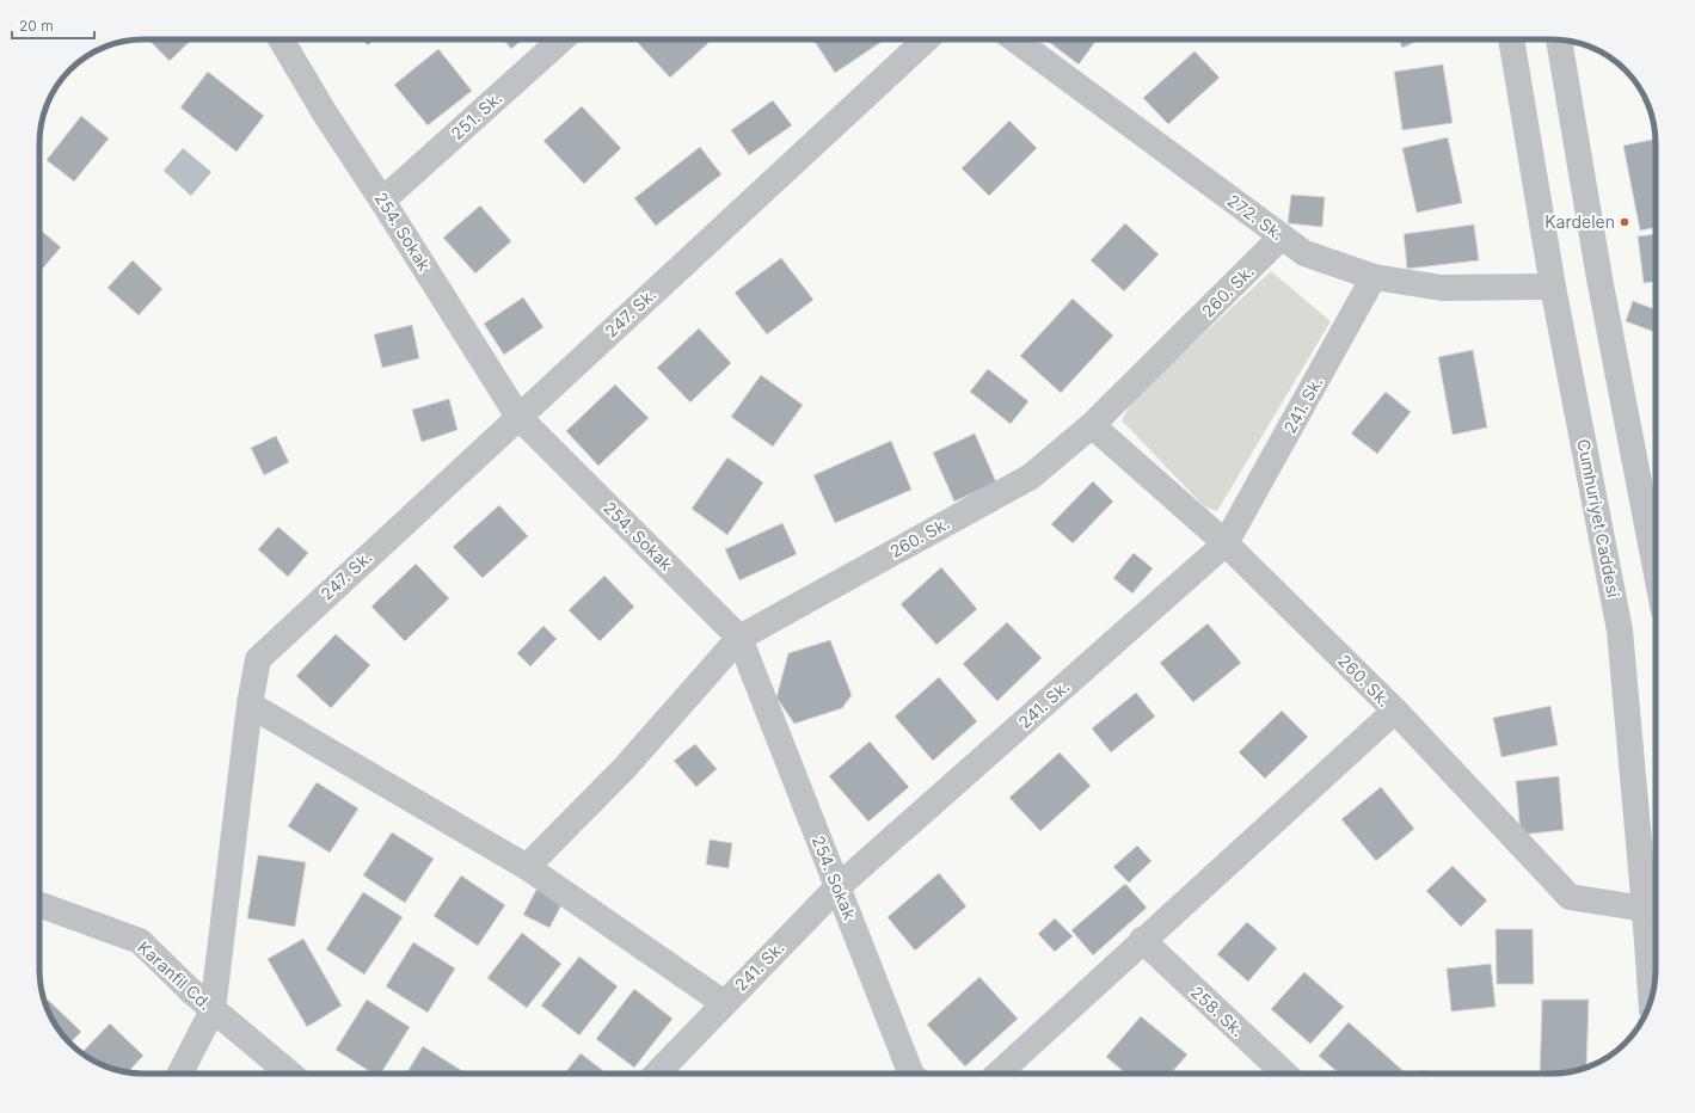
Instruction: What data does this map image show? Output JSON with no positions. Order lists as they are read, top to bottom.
{
  "streets": {
    "street": [
      "251. Sk.",
      "272. Sk.",
      "254. Sokak",
      "260. Sk.",
      "247. Sk.",
      "241. Sk.",
      "Cumhuriyet Caddesi",
      "Karanfil Cd.",
      "258. Sk."
    ]
  },
  "crossings": [
    ["251. Sk.", "254. Sokak"],
    ["272. Sk.", "260. Sk."],
    ["272. Sk.", "241. Sk."],
    ["272. Sk.", "Cumhuriyet Caddesi"],
    ["254. Sokak", "260. Sk."],
    ["254. Sokak", "247. Sk."],
    ["254. Sokak", "241. Sk."],
    ["260. Sk.", "241. Sk."],
    ["260. Sk.", "Cumhuriyet Caddesi"],
    ["247. Sk.", "Karanfil Cd."]
  ],
  "places": ["Kardelen"],
  "scale_bar": "20 m"
}
